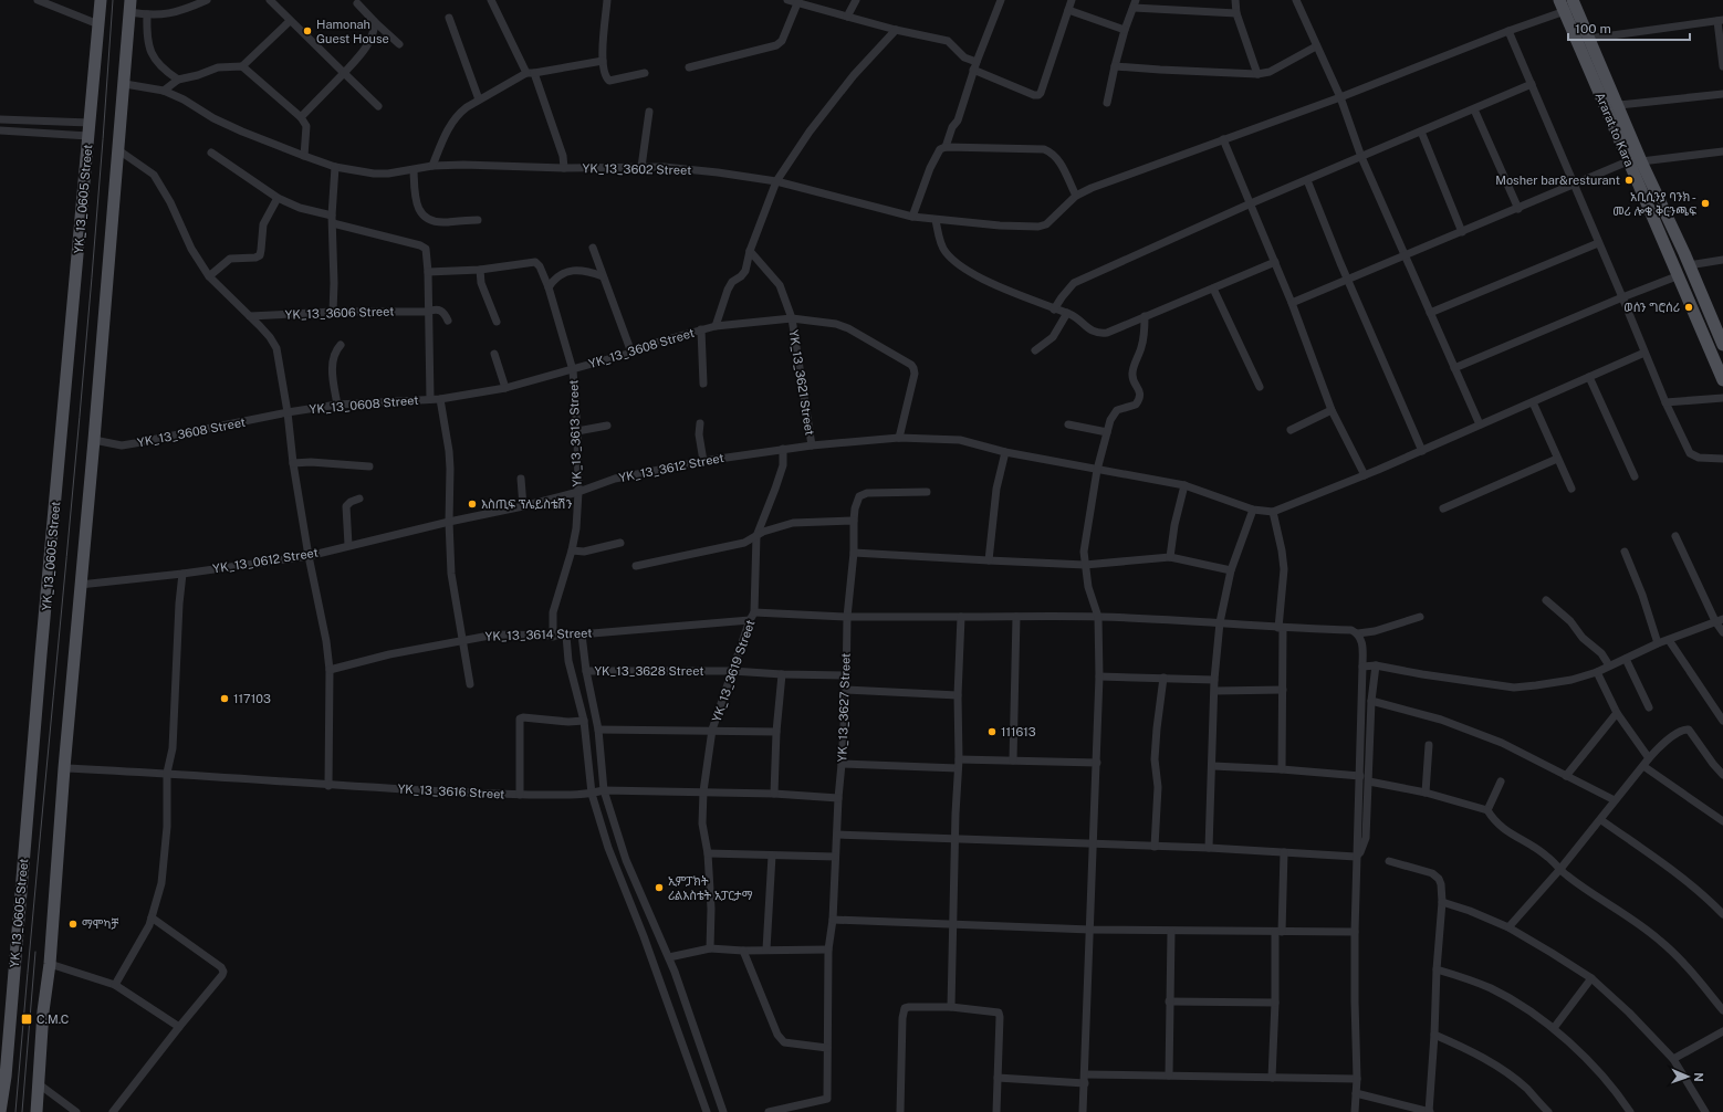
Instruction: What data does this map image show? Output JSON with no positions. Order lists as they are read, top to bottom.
{
  "streets": {
    "main road": ["Ararat to Kara", "YK_13_0605 Street"],
    "street": [
      "YK_13_3602 Street",
      "YK_13_3606 Street",
      "YK_13_3608 Street",
      "YK_13_3621 Street",
      "YK_13_0608 Street",
      "YK_13_3613 Street",
      "YK_13_3612 Street",
      "YK_13_0612 Street",
      "YK_13_3614 Street",
      "YK_13_3628 Street",
      "YK_13_3619 Street",
      "YK_13_3627 Street",
      "YK_13_3616 Street"
    ]
  },
  "crossings": [
    ["Ararat to Kara", "YK_13_3602 Street"],
    ["YK_13_3608 Street", "YK_13_3621 Street"],
    ["YK_13_3608 Street", "YK_13_0608 Street"],
    ["YK_13_3608 Street", "YK_13_3613 Street"],
    ["YK_13_3608 Street", "YK_13_3612 Street"],
    ["YK_13_3621 Street", "YK_13_3612 Street"],
    ["YK_13_3613 Street", "YK_13_3612 Street"],
    ["YK_13_3613 Street", "YK_13_3614 Street"],
    ["YK_13_3612 Street", "YK_13_0612 Street"],
    ["YK_13_3612 Street", "YK_13_3619 Street"],
    ["YK_13_3614 Street", "YK_13_3619 Street"],
    ["YK_13_3628 Street", "YK_13_3619 Street"],
    ["YK_13_3628 Street", "YK_13_3627 Street"],
    ["YK_13_3619 Street", "YK_13_3616 Street"],
    ["YK_13_3627 Street", "YK_13_3616 Street"]
  ],
  "places": {
    "other": [
      "Hamonah Guest House",
      "Mosher bar&resturant",
      "አቢሲንያ ባንክ - መሪ ሎቄ ቅርንጫፍ",
      "ወሰን ግሮሰሪ",
      "እስጢፍ ፕሌይስቴሽን",
      "117103",
      "111613",
      "ኢምፓክት ሪልእስቴት አፓርታማ",
      "ማሞካቻ"
    ],
    "transit": ["C.M.C"]
  },
  "scale_bar": "100 m",
  "north": "right"
}
